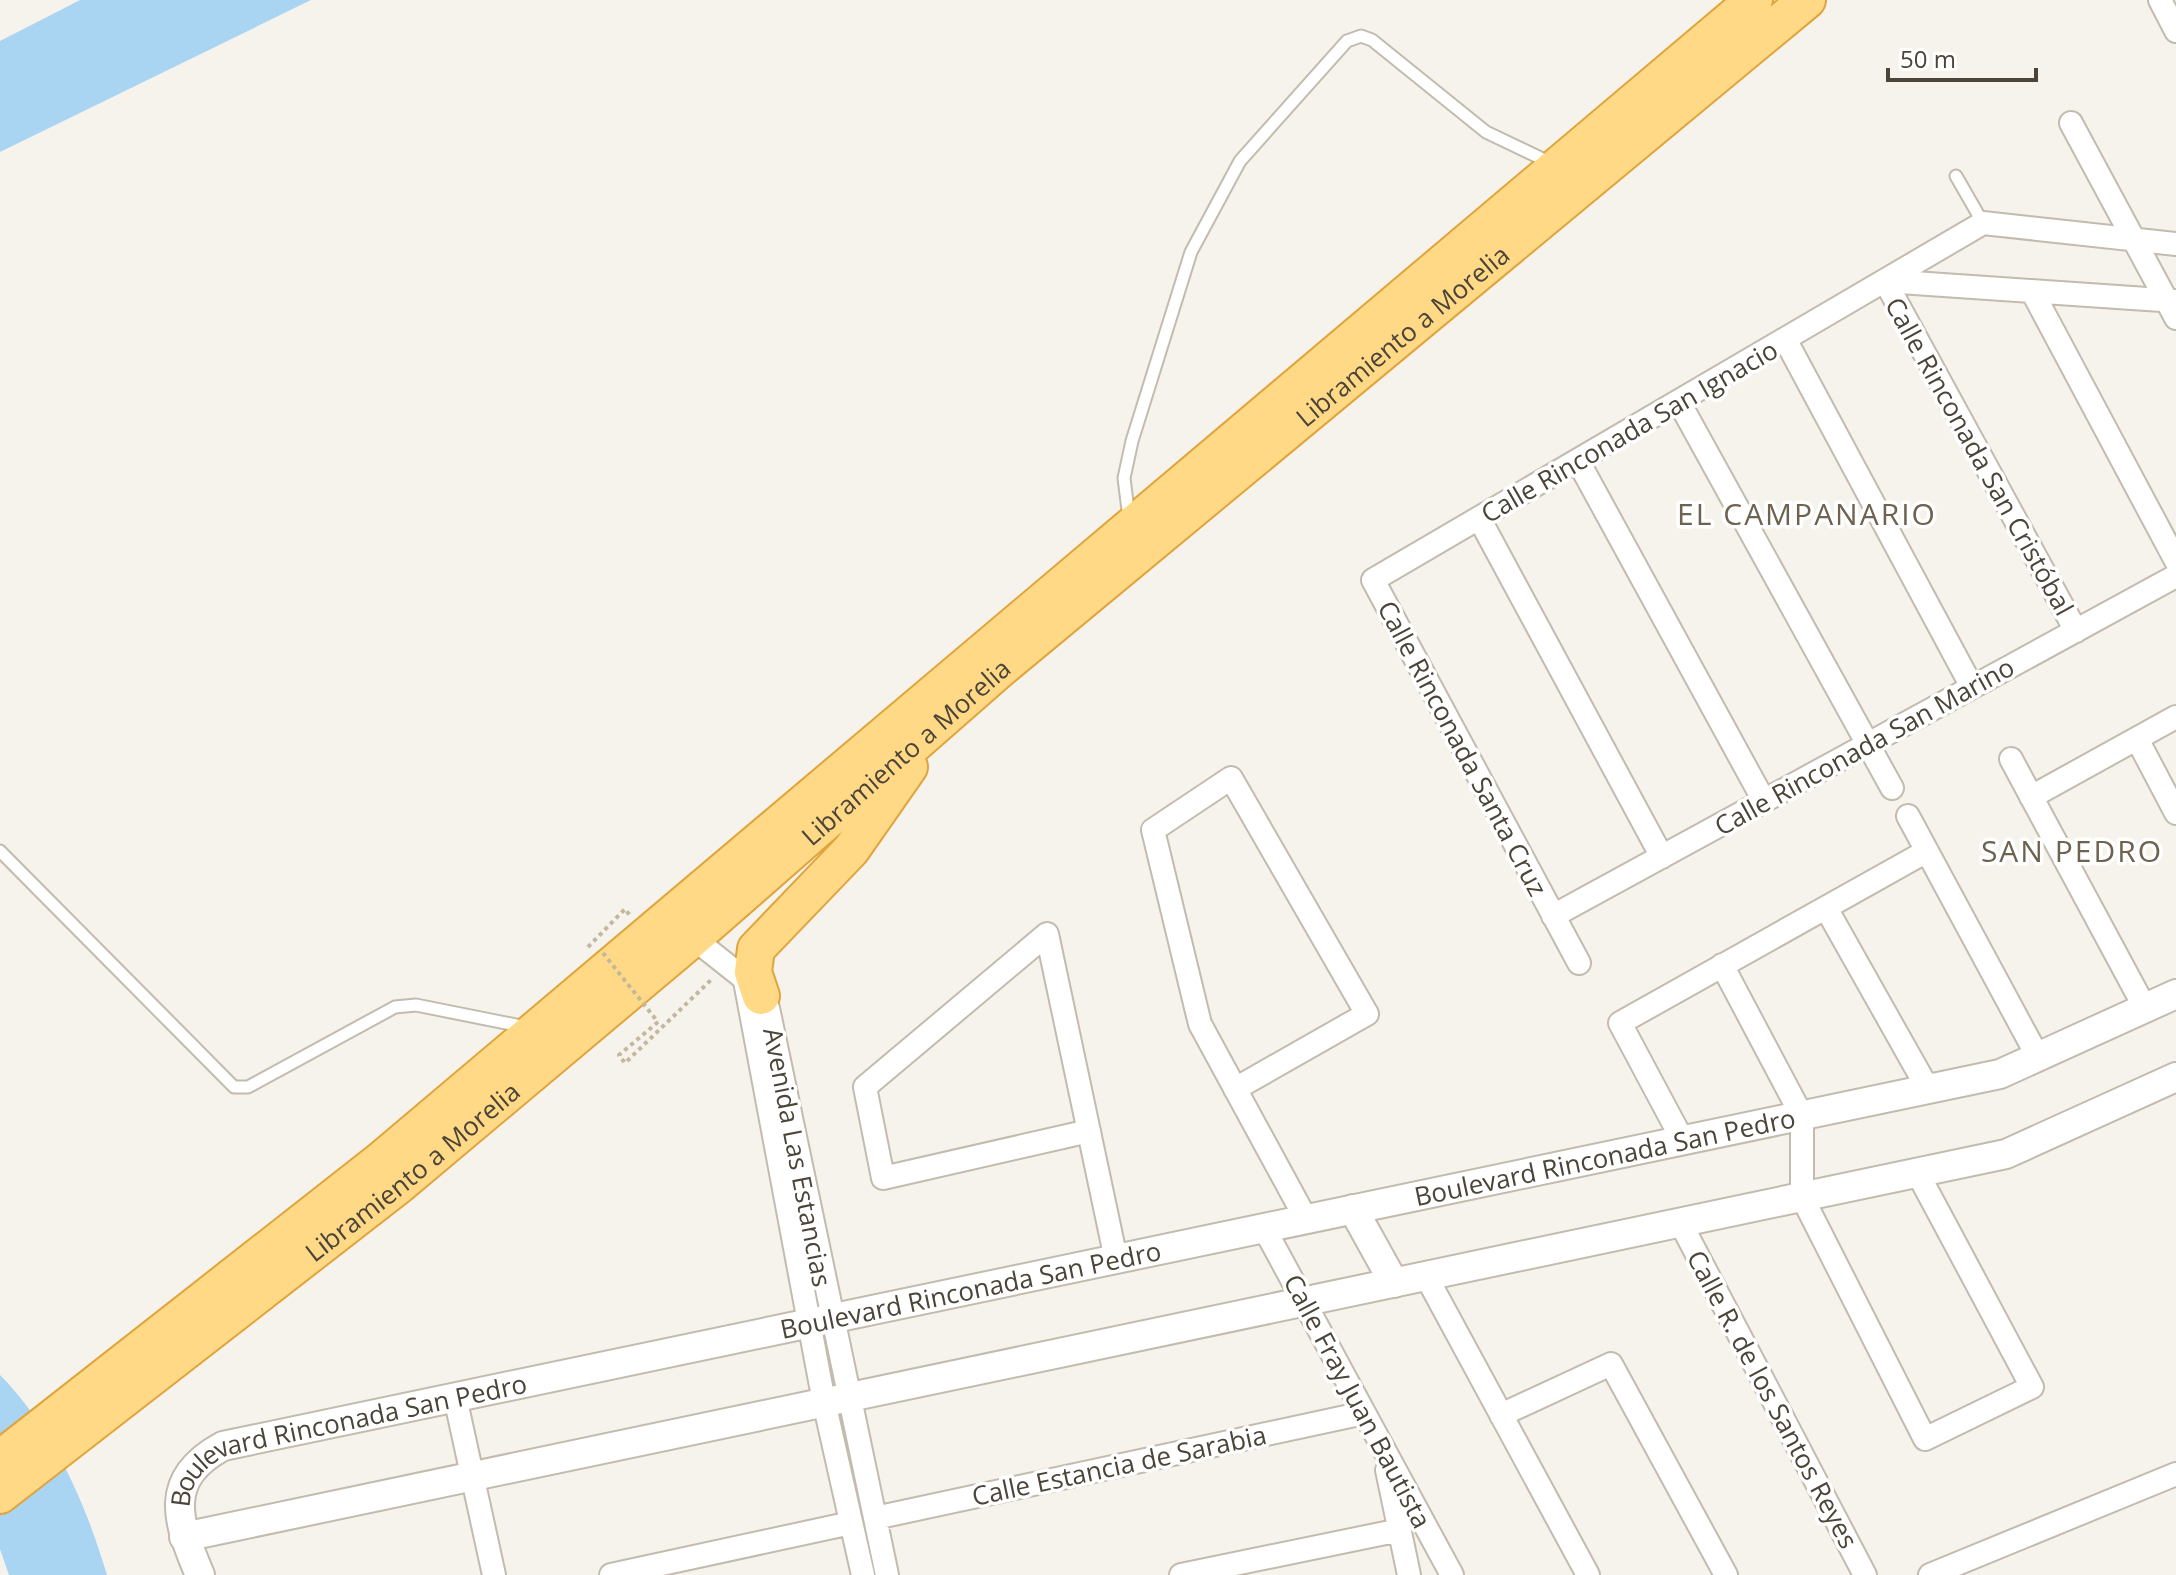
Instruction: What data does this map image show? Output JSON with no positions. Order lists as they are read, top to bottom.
{
  "streets": {
    "highway": ["Libramiento a Morelia"],
    "street": [
      "Calle Rinconada San Ignacio",
      "Calle Rinconada San Cristóbal",
      "Calle Rinconada San Marino",
      "Calle Rinconada Santa Cruz",
      "Avenida Las Estancias",
      "Boulevard Rinconada San Pedro",
      "Calle R. de los Santos Reyes",
      "Calle Fray Juan Bautista",
      "Calle Estancia de Sarabia"
    ]
  },
  "crossings": [
    ["Calle Rinconada San Ignacio", "Calle Rinconada San Cristóbal"],
    ["Calle Rinconada San Ignacio", "Calle Rinconada Santa Cruz"],
    ["Calle Rinconada San Cristóbal", "Calle Rinconada San Marino"],
    ["Calle Rinconada San Marino", "Calle Rinconada Santa Cruz"],
    ["Avenida Las Estancias", "Boulevard Rinconada San Pedro"],
    ["Avenida Las Estancias", "Calle Estancia de Sarabia"],
    ["Boulevard Rinconada San Pedro", "Calle R. de los Santos Reyes"],
    ["Boulevard Rinconada San Pedro", "Calle Fray Juan Bautista"],
    ["Calle Fray Juan Bautista", "Calle Estancia de Sarabia"]
  ],
  "districts": ["EL CAMPANARIO", "SAN PEDRO"],
  "scale_bar": "50 m"
}
